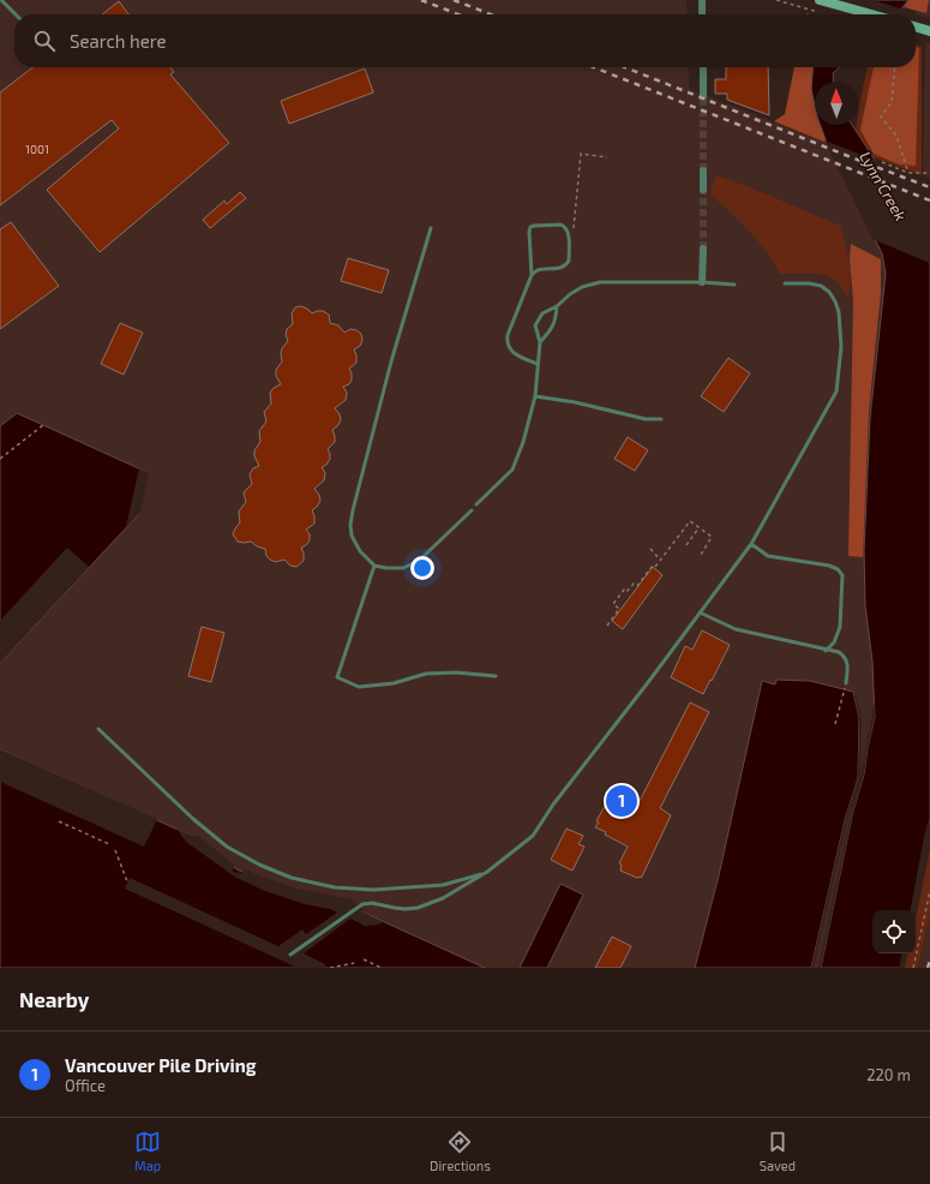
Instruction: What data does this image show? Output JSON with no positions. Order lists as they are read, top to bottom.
{
  "water": ["Lynn Creek"],
  "house_numbers": ["1001"],
  "north": "top",
  "page": {
    "search": "Search here",
    "pins": "1",
    "heading": "Nearby",
    "list": [
      {
        "mark": "1",
        "name": "Vancouver Pile Driving",
        "note": "Office",
        "value": "220 m"
      }
    ],
    "nav": ["Map", "Directions", "Saved"]
  }
}
